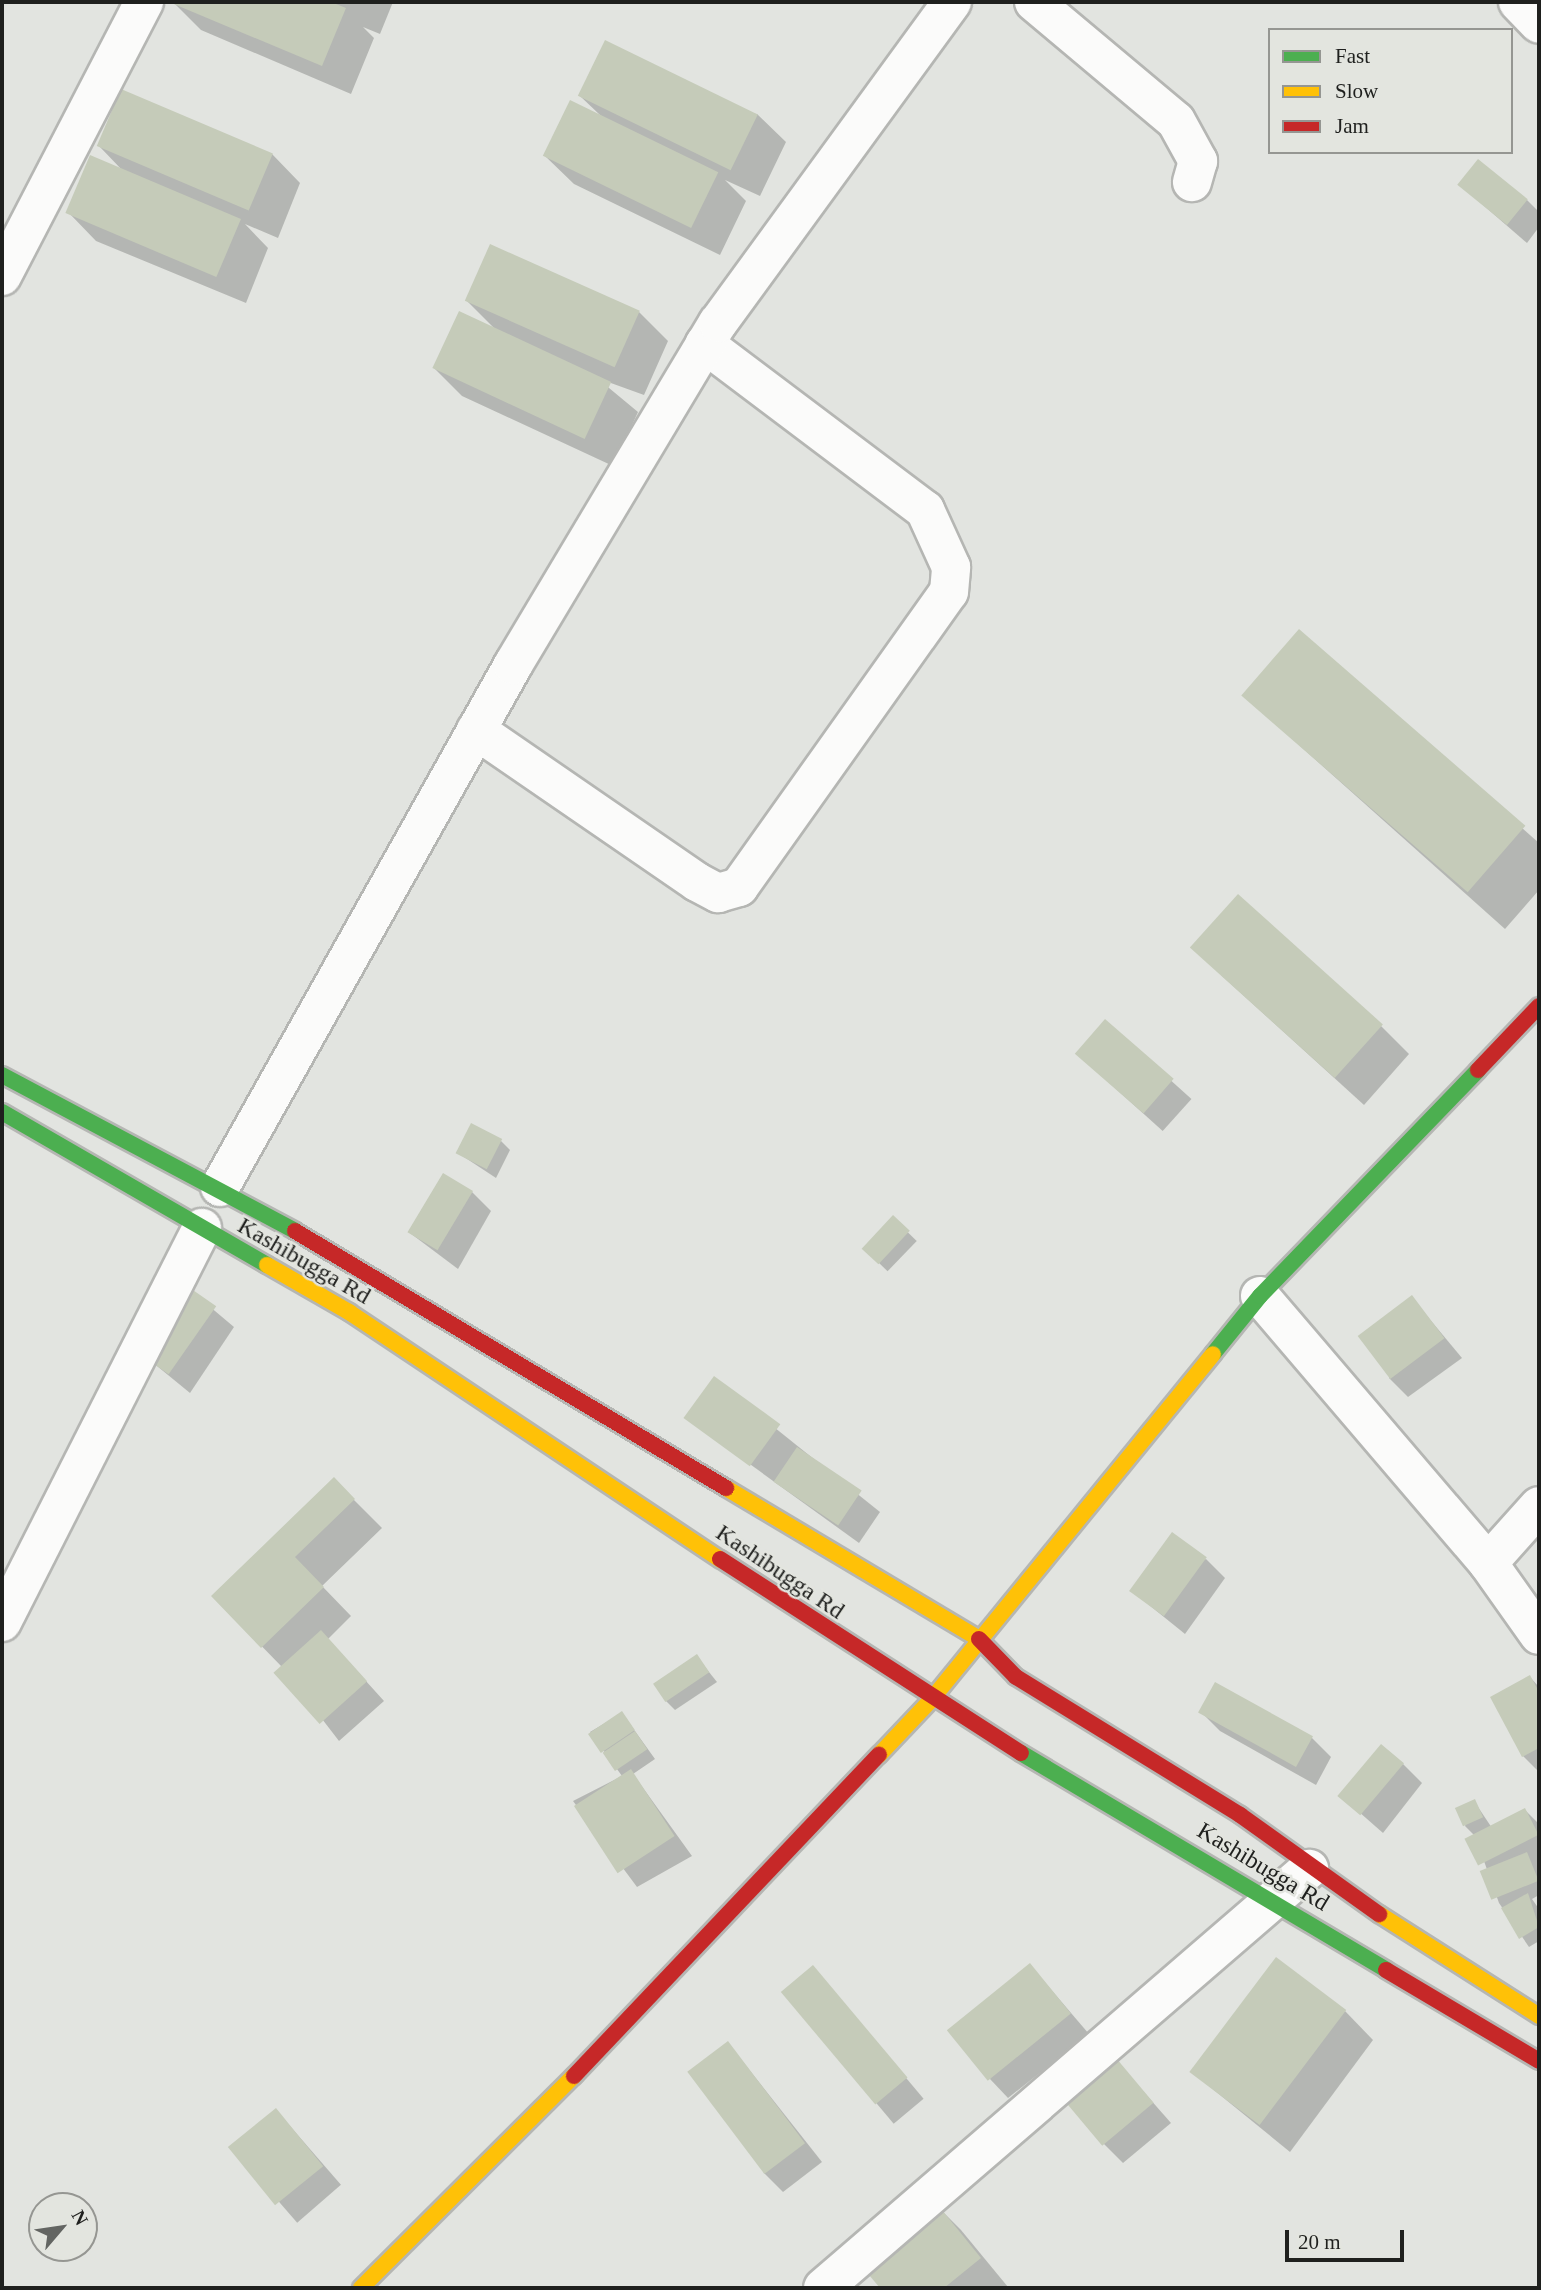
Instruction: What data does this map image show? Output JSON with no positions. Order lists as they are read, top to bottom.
{
  "streets": {
    "main road": ["Kashibugga Rd"]
  },
  "legend": ["Fast", "Slow", "Jam"],
  "scale_bar": "20 m",
  "north": "top right"
}
